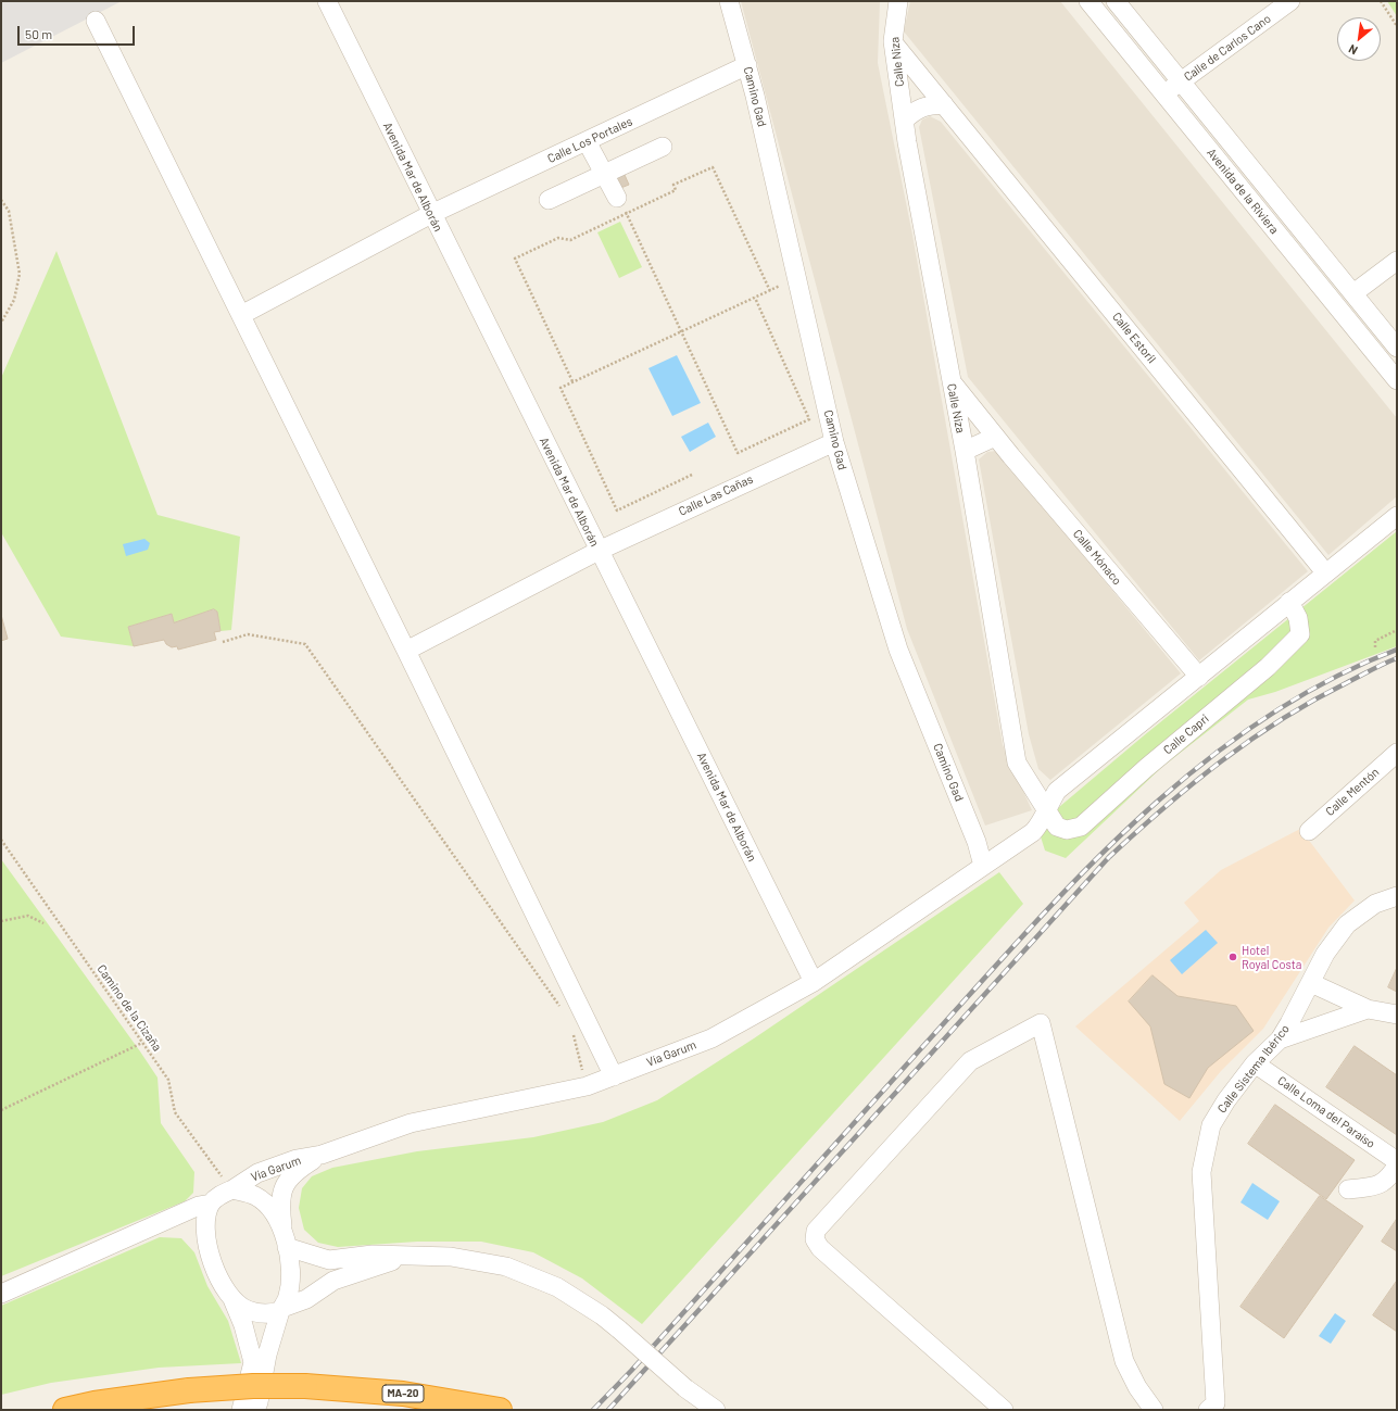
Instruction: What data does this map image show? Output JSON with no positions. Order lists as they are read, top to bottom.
{
  "streets": {
    "highway": ["MA-20"],
    "street": [
      "Calle de Carlos Cano",
      "Calle Niza",
      "Camino Gad",
      "Calle Los Portales",
      "Avenida Mar de Alborán",
      "Avenida de la Riviera",
      "Calle Estoril",
      "Calle Las Cañas",
      "Calle Mónaco",
      "Calle Capri",
      "Calle Mentón",
      "Vía Garum",
      "Calle Sistema Ibérico",
      "Calle Loma del Paraíso"
    ],
    "path": ["Camino de la Cizaña"]
  },
  "crossings": [
    ["Calle de Carlos Cano", "Avenida de la Riviera"],
    ["Calle Niza", "Calle Estoril"],
    ["Calle Niza", "Calle Mónaco"],
    ["Calle Niza", "Calle Capri"],
    ["Camino Gad", "Calle Los Portales"],
    ["Camino Gad", "Calle Las Cañas"],
    ["Camino Gad", "Vía Garum"],
    ["Calle Los Portales", "Avenida Mar de Alborán"],
    ["Avenida Mar de Alborán", "Calle Las Cañas"],
    ["Avenida Mar de Alborán", "Vía Garum"],
    ["Camino de la Cizaña", "Vía Garum"],
    ["Calle Sistema Ibérico", "Calle Loma del Paraíso"]
  ],
  "places": ["Hotel Royal Costa"],
  "scale_bar": "50 m",
  "north": "bottom left"
}
